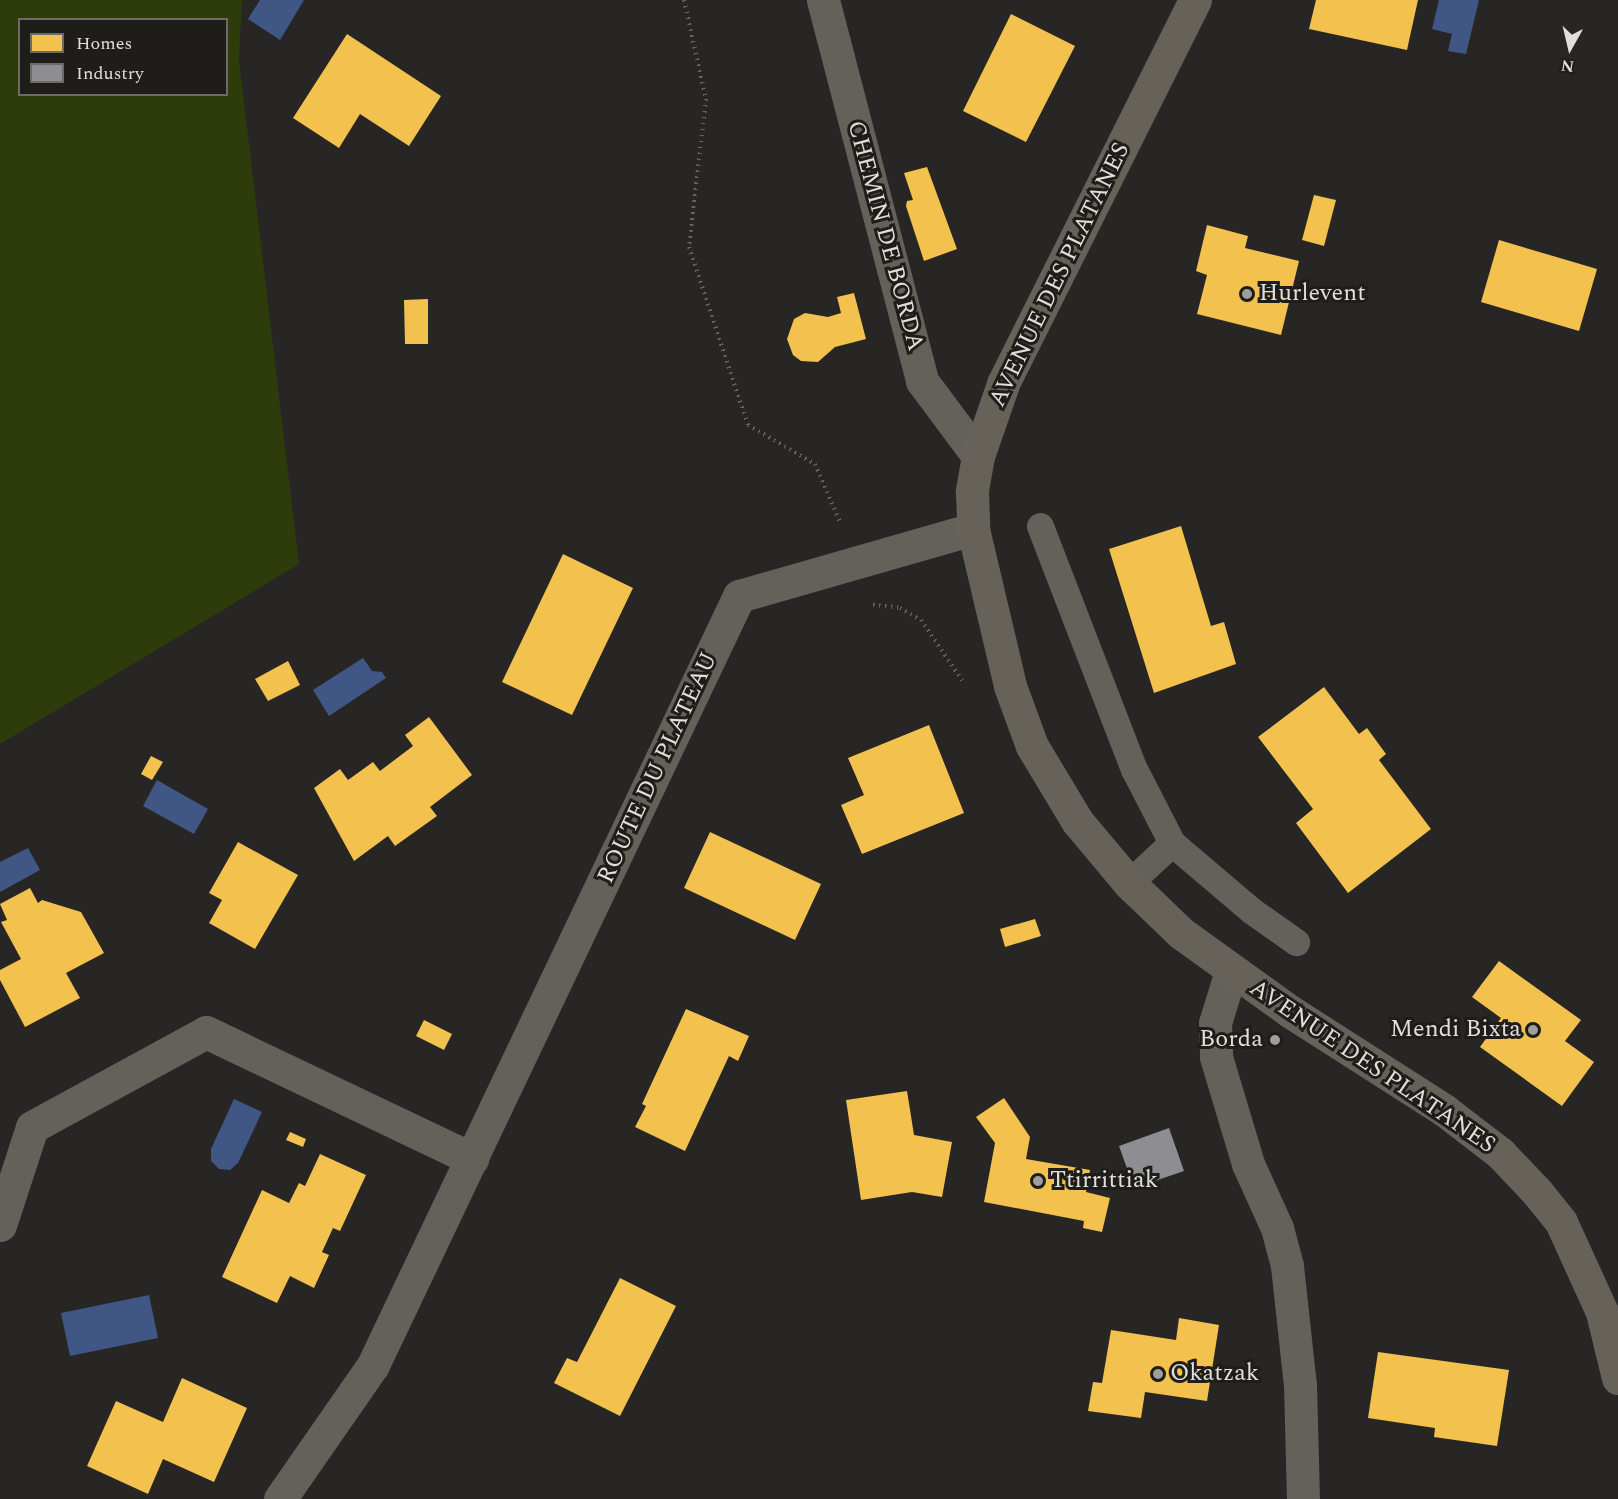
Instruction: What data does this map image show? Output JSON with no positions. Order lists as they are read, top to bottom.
{
  "streets": {
    "street": ["CHEMIN DE BORDA", "AVENUE DES PLATANES", "ROUTE DU PLATEAU"]
  },
  "crossings": [
    ["CHEMIN DE BORDA", "AVENUE DES PLATANES"],
    ["AVENUE DES PLATANES", "ROUTE DU PLATEAU"]
  ],
  "places": [
    "Hurlevent",
    "Mendi Bixta",
    "Borda",
    "Ttirrittiak",
    "Okatzak"
  ],
  "legend": ["Homes", "Industry"],
  "north": "bottom"
}
